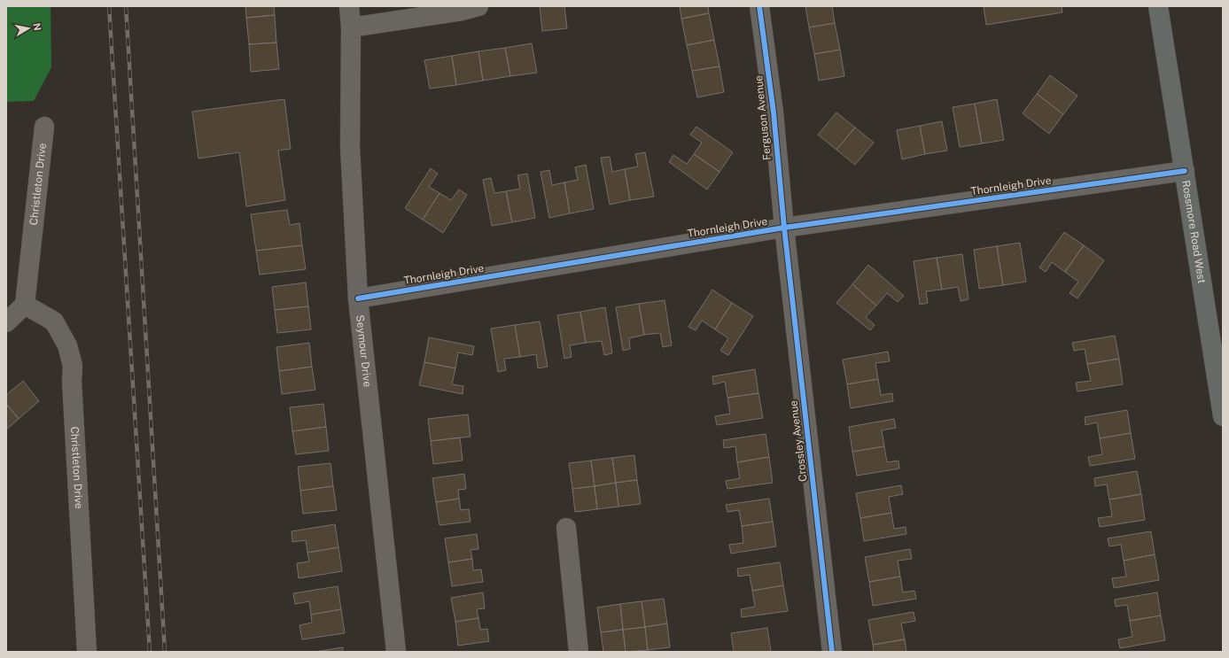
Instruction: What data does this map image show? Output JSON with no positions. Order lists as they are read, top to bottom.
{
  "streets": {
    "main road": ["Rossmore Road West"],
    "street": [
      "Ferguson Avenue",
      "Christleton Drive",
      "Thornleigh Drive",
      "Seymour Drive",
      "Crossley Avenue"
    ]
  },
  "crossings": [
    ["Ferguson Avenue", "Thornleigh Drive"],
    ["Ferguson Avenue", "Crossley Avenue"],
    ["Thornleigh Drive", "Rossmore Road West"],
    ["Thornleigh Drive", "Seymour Drive"],
    ["Thornleigh Drive", "Crossley Avenue"]
  ],
  "north": "right"
}
